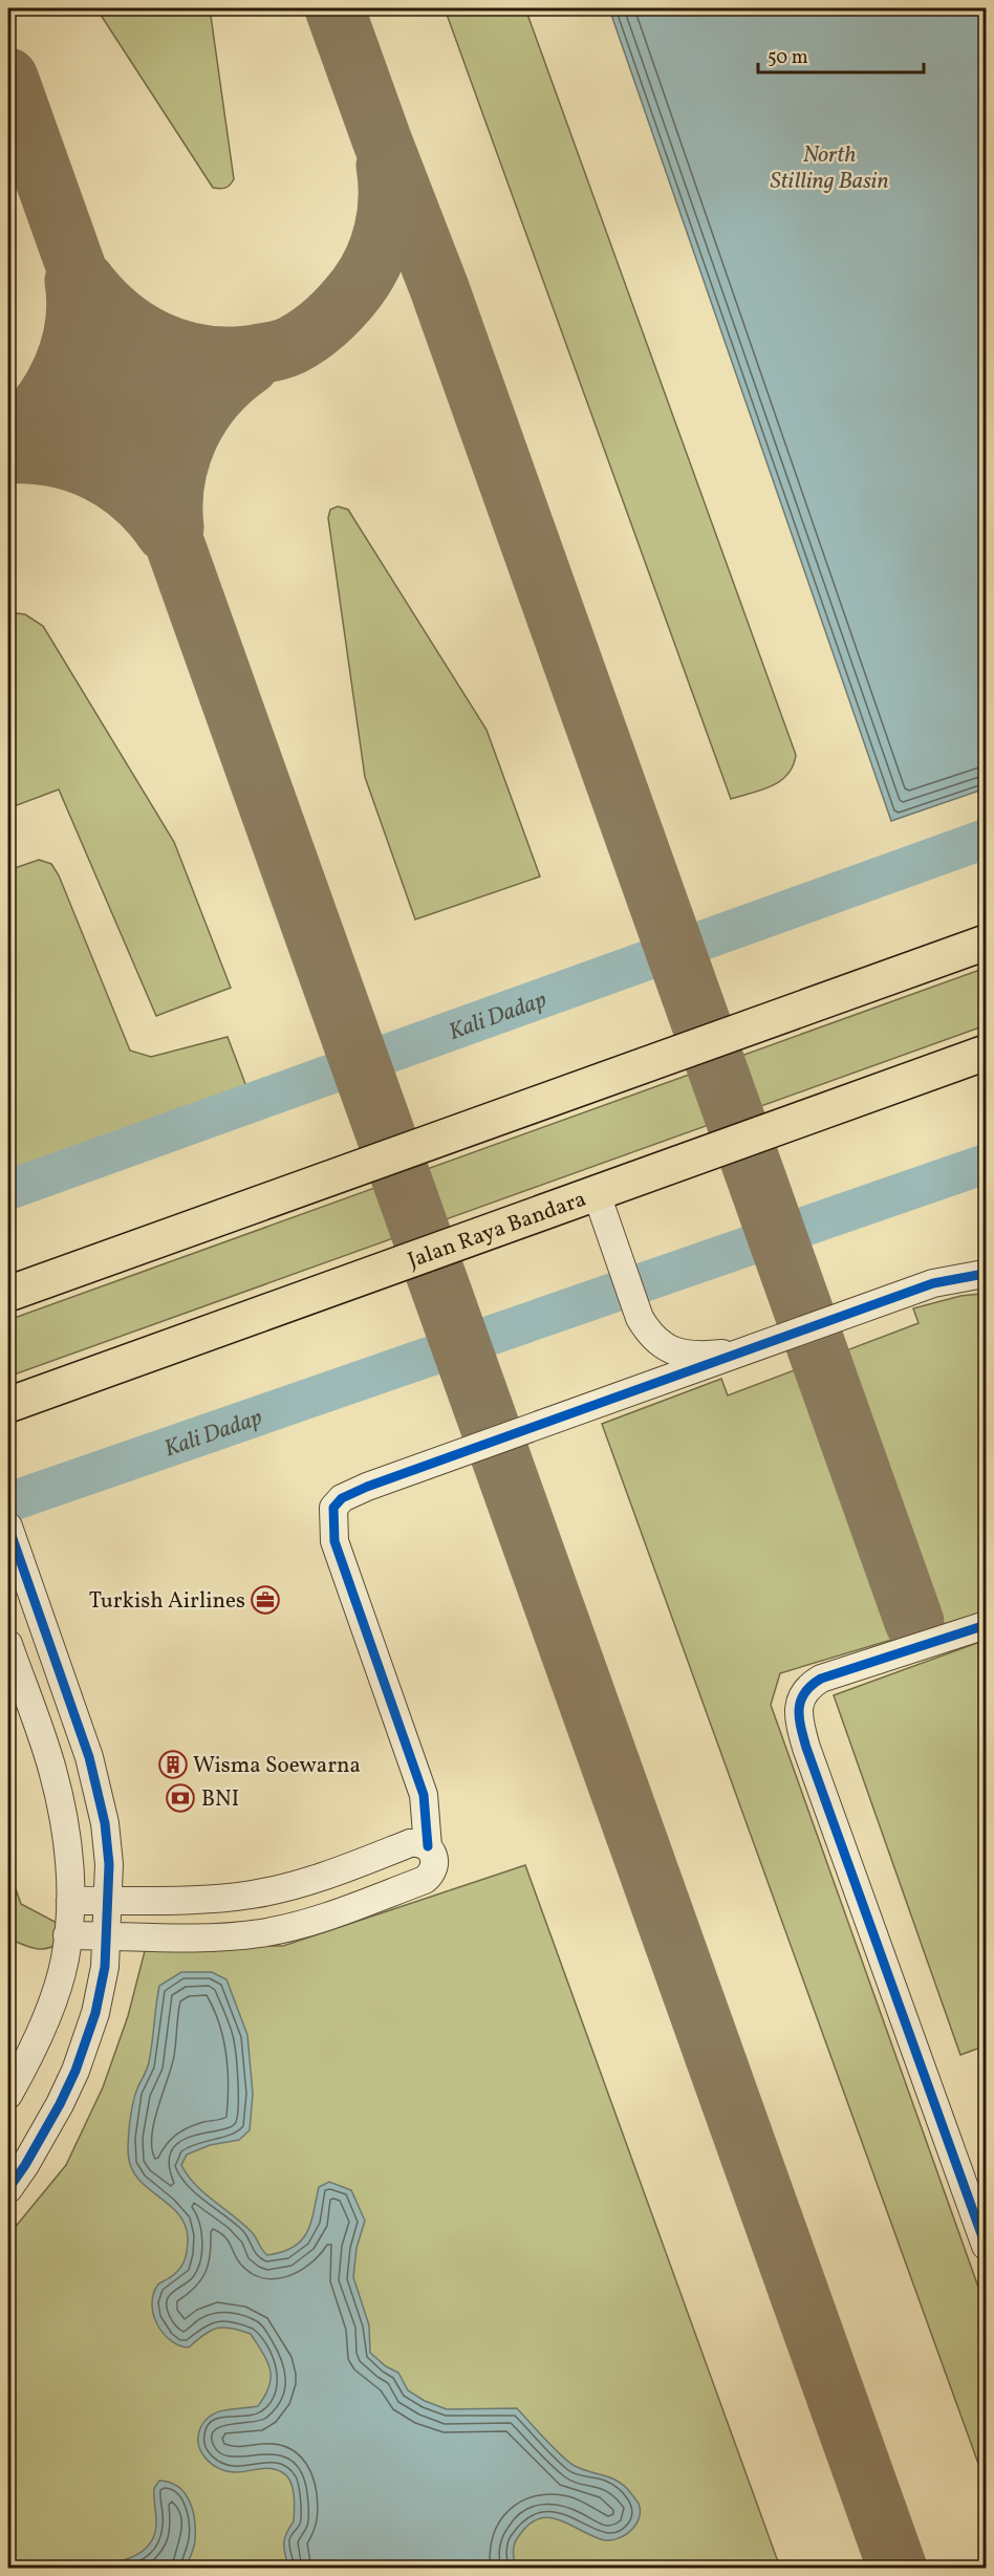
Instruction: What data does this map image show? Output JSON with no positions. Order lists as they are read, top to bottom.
{
  "streets": {
    "main road": ["Jalan Raya Bandara"]
  },
  "water": ["North Stilling Basin", "Kali Dadap"],
  "places": {
    "office": ["Turkish Airlines"],
    "building": ["Wisma Soewarna"],
    "bank": ["BNI"]
  },
  "scale_bar": "50 m"
}
